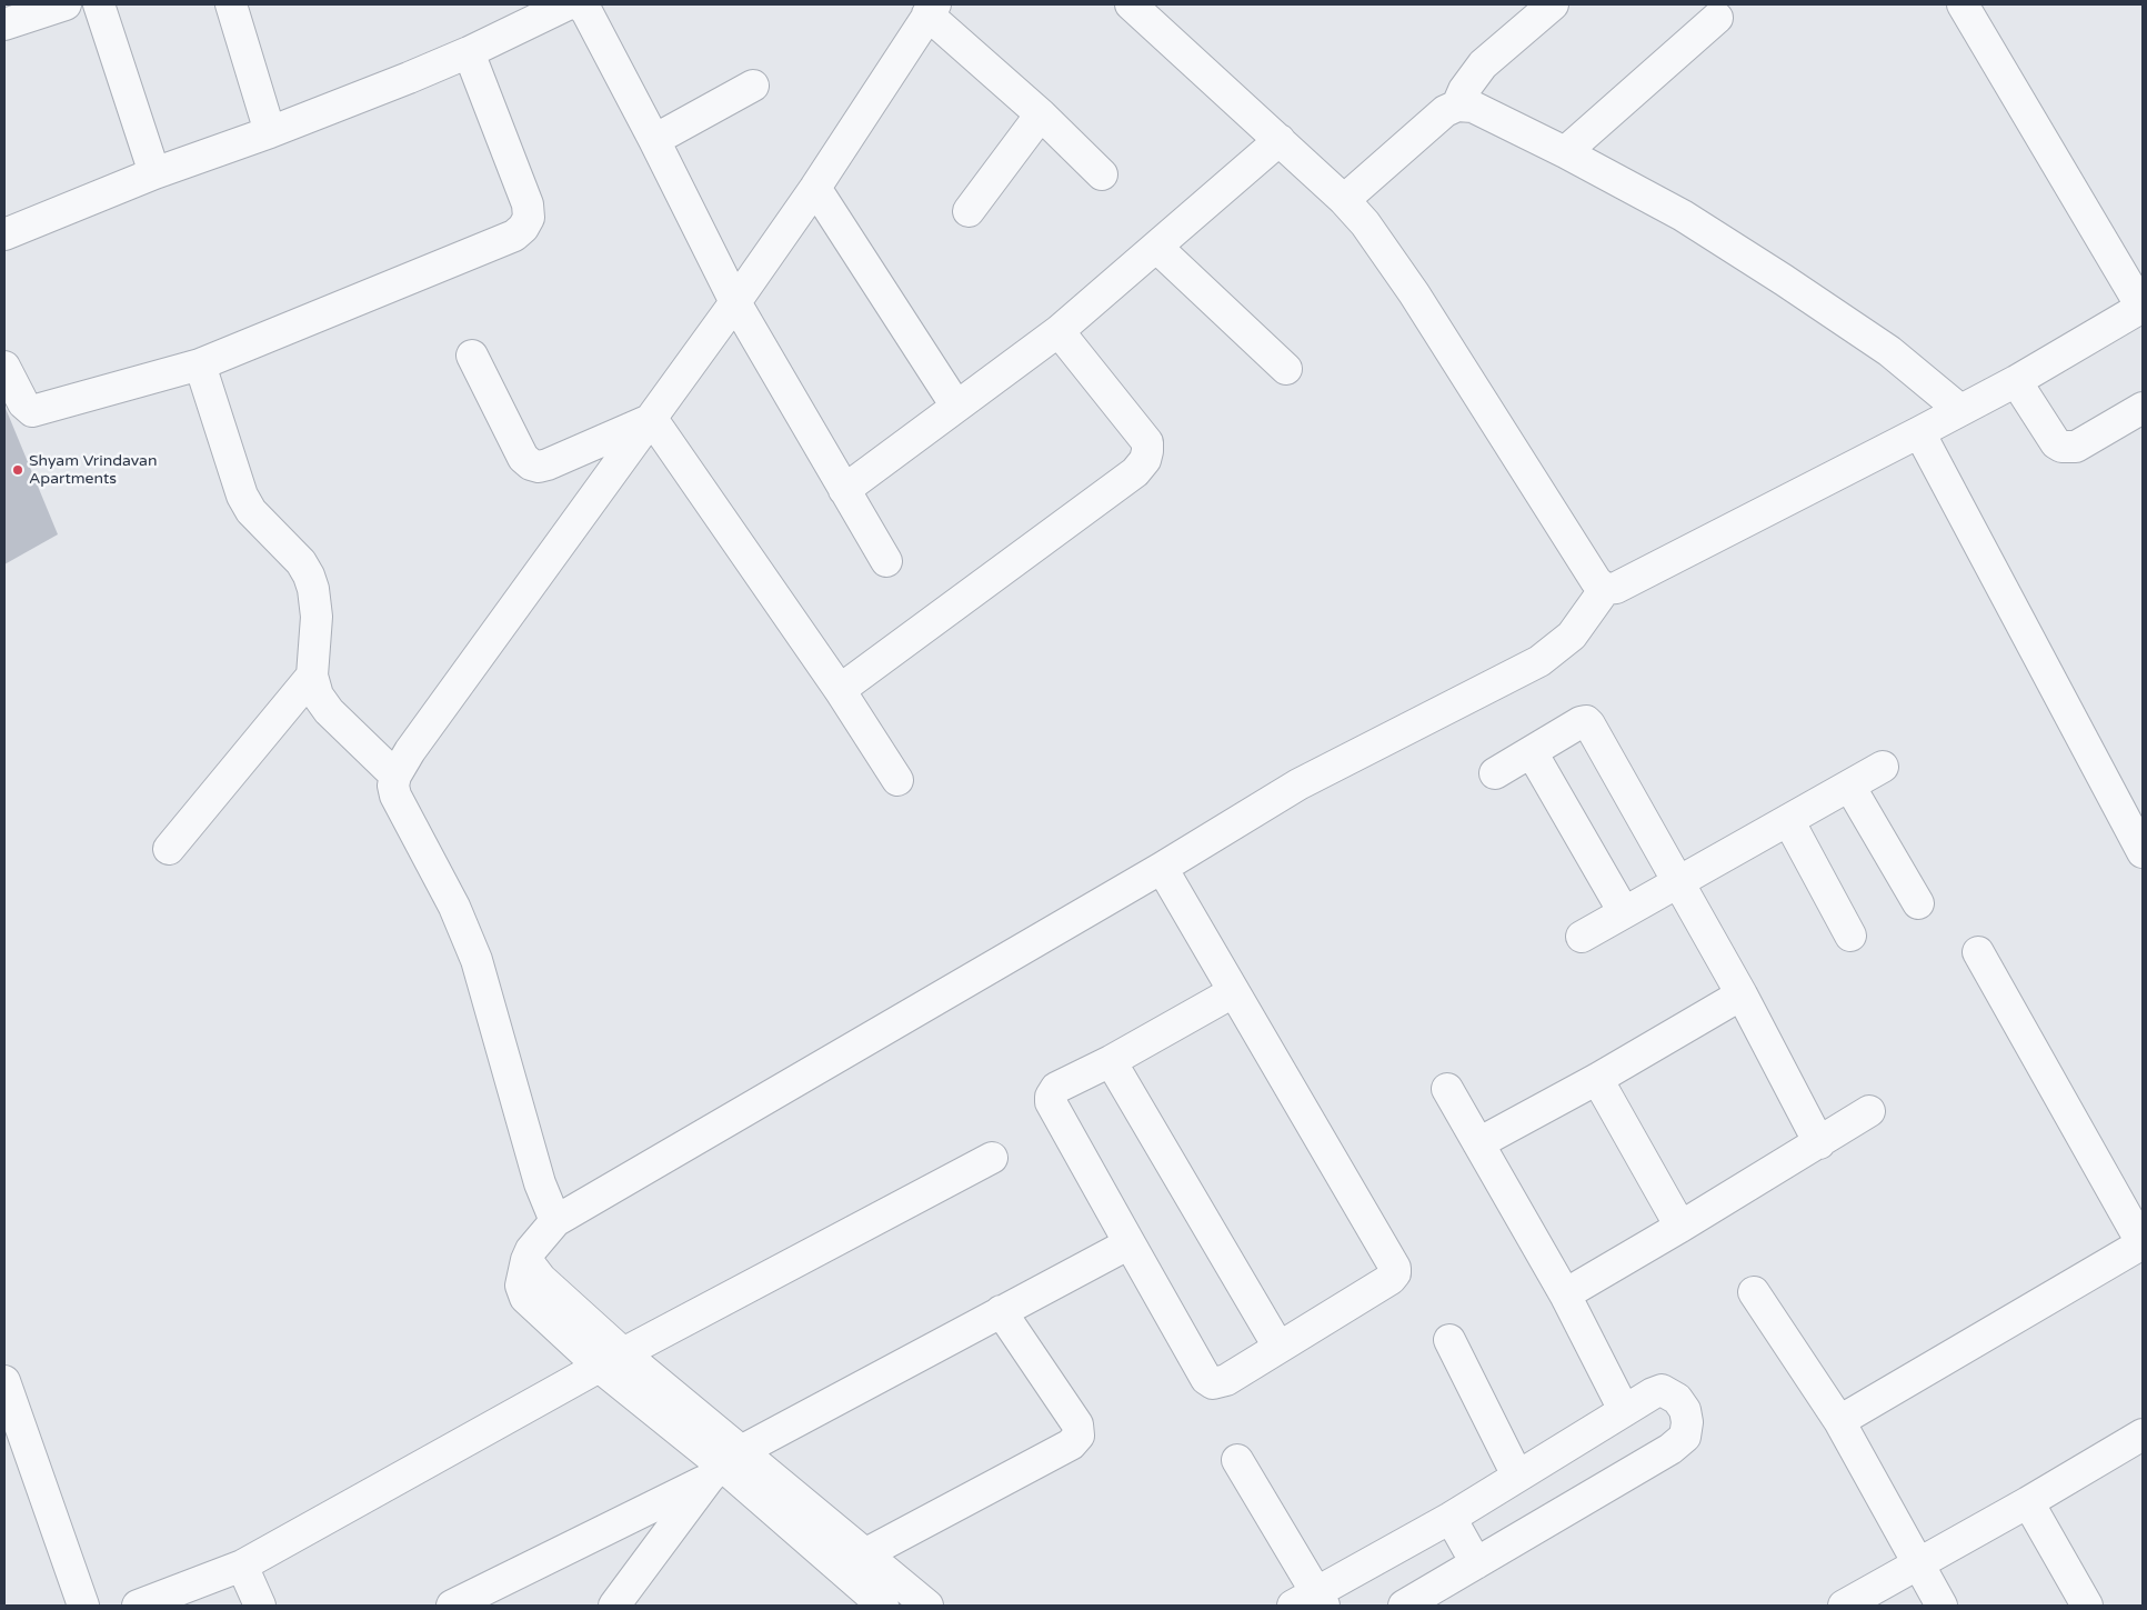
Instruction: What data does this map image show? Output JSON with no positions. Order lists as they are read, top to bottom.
{
  "places": ["Shyam Vrindavan Apartments"]
}
